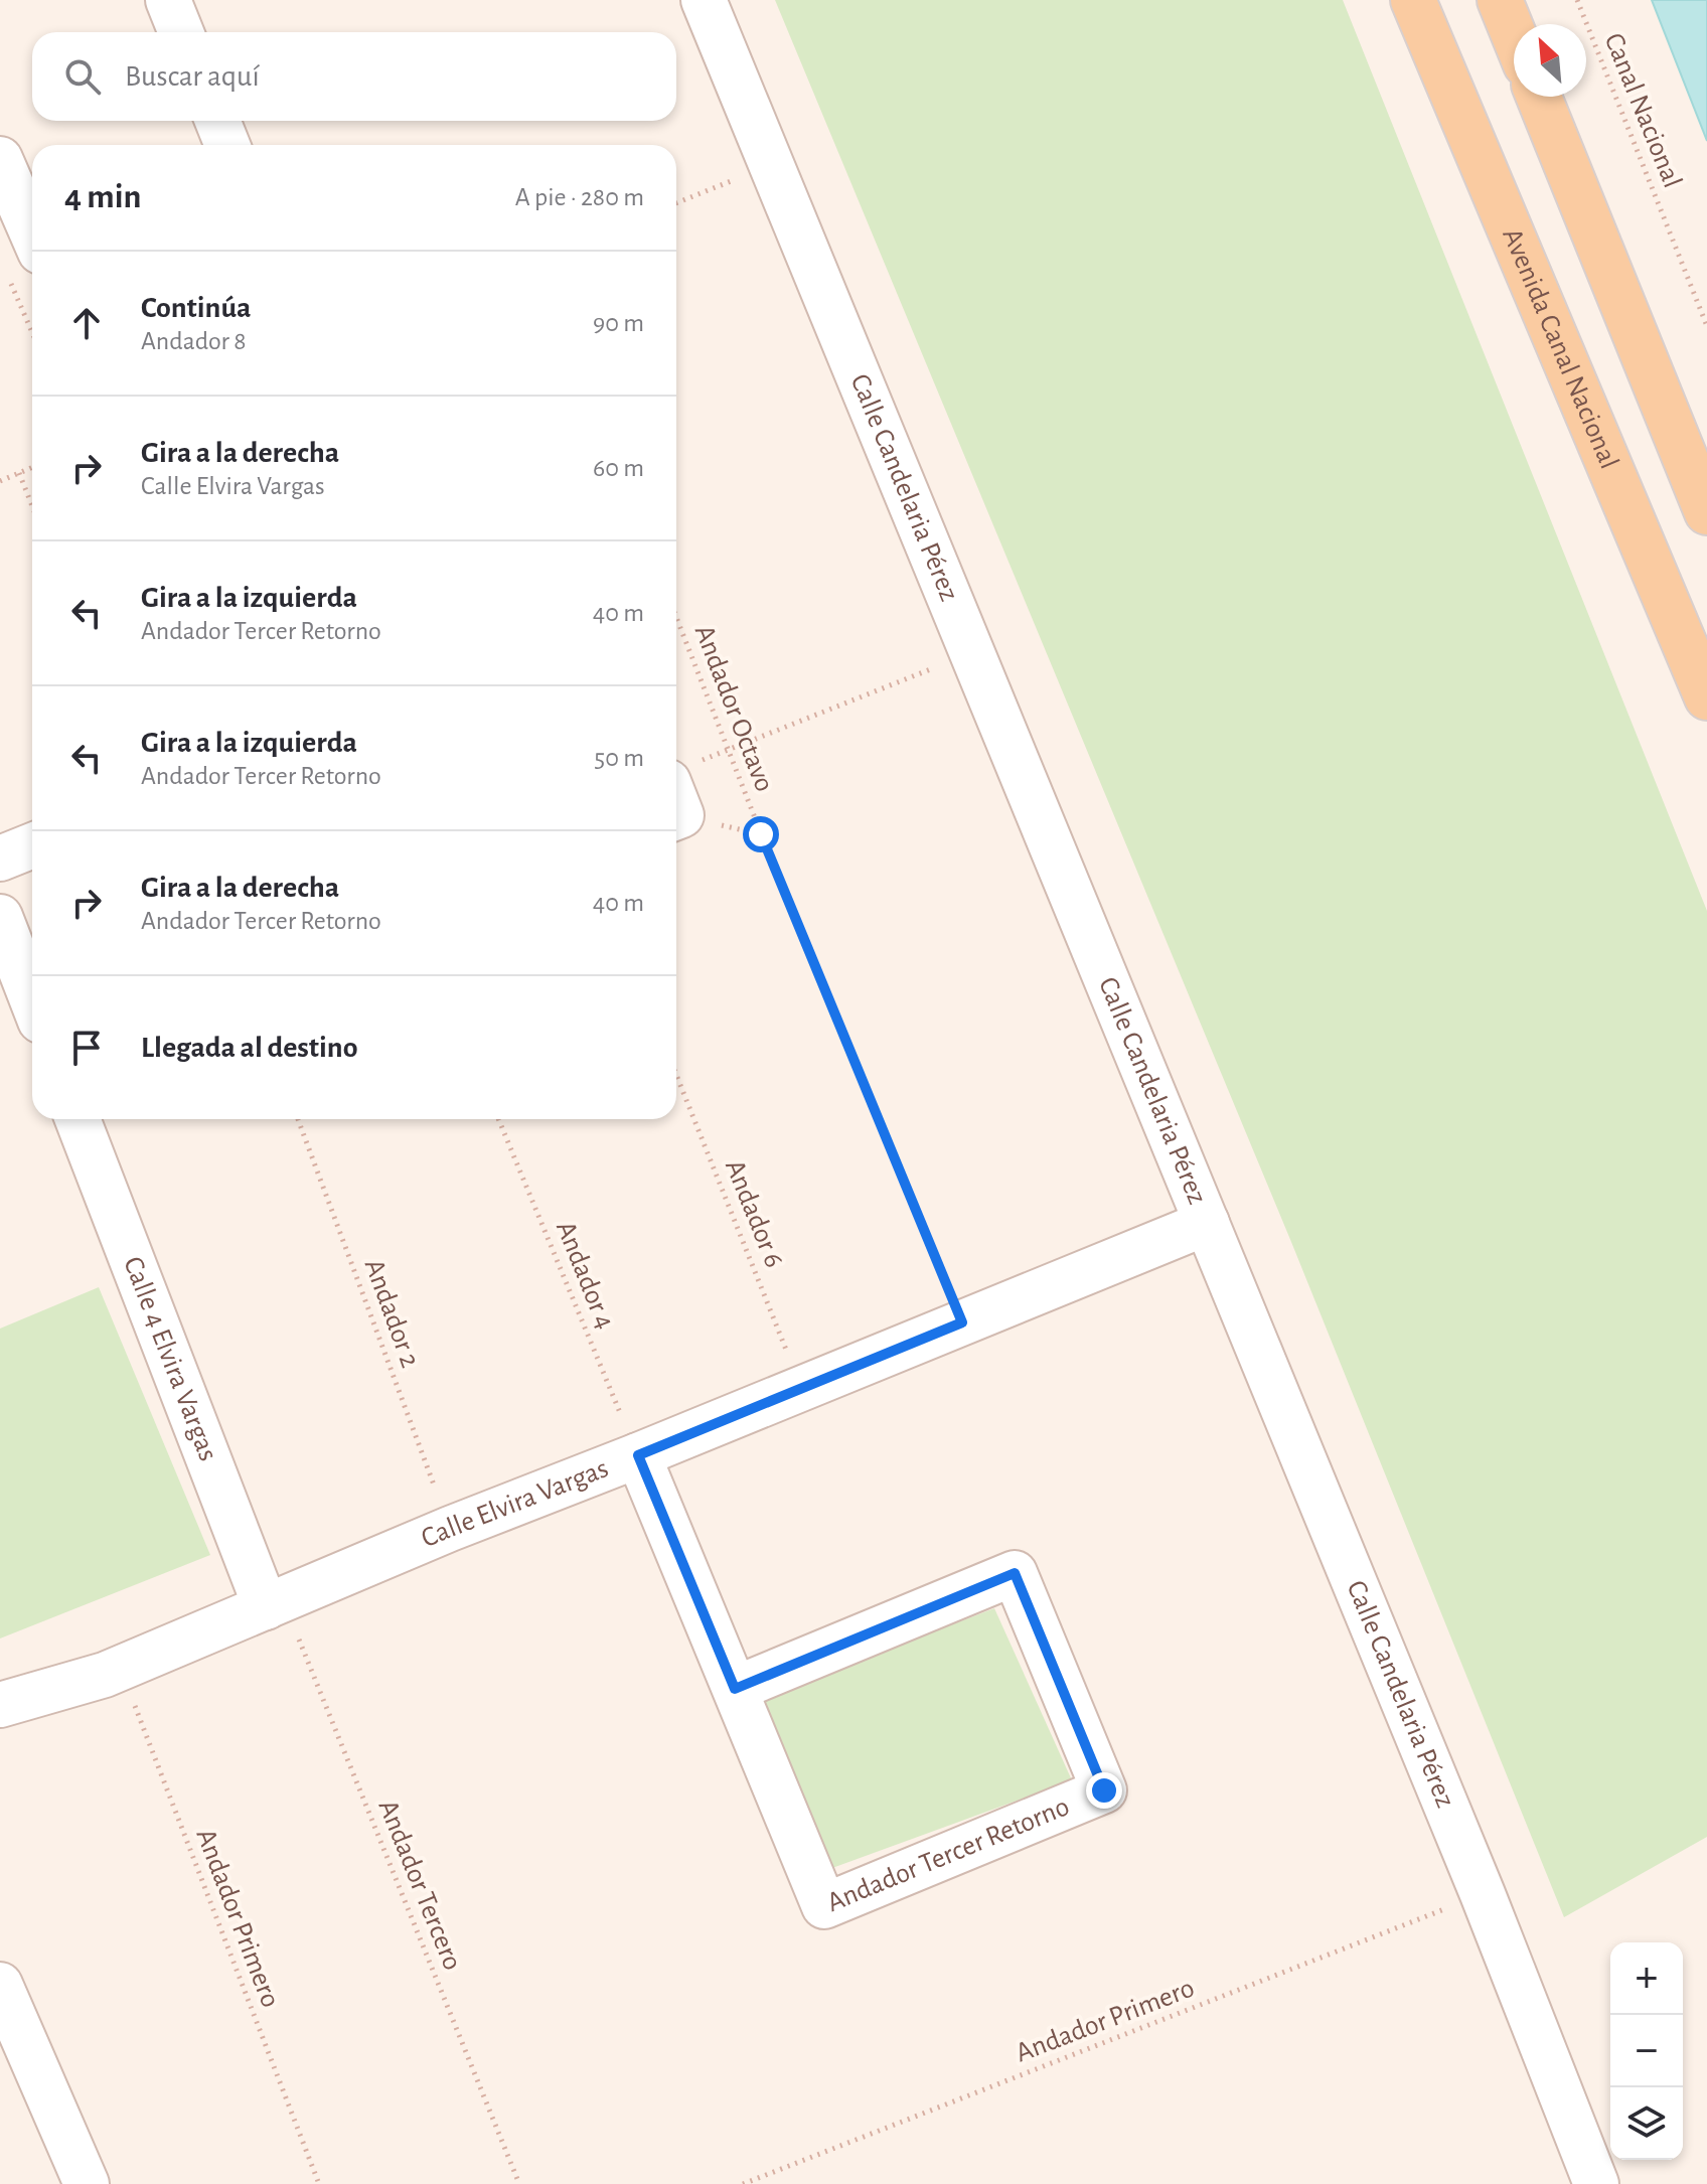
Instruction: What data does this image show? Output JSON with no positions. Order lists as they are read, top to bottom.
{
  "streets": {
    "main road": ["Avenida Canal Nacional"],
    "street": [
      "Calle Candelaria Pérez",
      "Calle 4 Elvira Vargas",
      "Calle Elvira Vargas",
      "Andador Tercer Retorno"
    ],
    "path": [
      "Canal Nacional",
      "Andador Octavo",
      "Andador 6",
      "Andador 4",
      "Andador 2",
      "Andador Tercero",
      "Andador Primero"
    ]
  },
  "crossings": [
    ["Calle Candelaria Pérez", "Calle Elvira Vargas"],
    ["Calle Candelaria Pérez", "Andador Primero"],
    ["Andador Octavo", "Calle Elvira Vargas"],
    ["Andador 6", "Calle Elvira Vargas"],
    ["Andador 4", "Calle Elvira Vargas"],
    ["Andador 4", "Andador Tercer Retorno"],
    ["Andador 2", "Calle Elvira Vargas"],
    ["Calle 4 Elvira Vargas", "Calle Elvira Vargas"],
    ["Calle 4 Elvira Vargas", "Andador Tercero"],
    ["Calle Elvira Vargas", "Andador Tercer Retorno"],
    ["Calle Elvira Vargas", "Andador Tercero"],
    ["Calle Elvira Vargas", "Andador Primero"]
  ],
  "north": "top left",
  "page": {
    "search": "Buscar aquí",
    "heading": ["4 min", "A pie · 280 m"],
    "list": [
      ["Continúa", "Andador 8", "90 m"],
      ["Gira a la derecha", "Calle Elvira Vargas", "60 m"],
      ["Gira a la izquierda", "Andador Tercer Retorno", "40 m"],
      ["Gira a la izquierda", "Andador Tercer Retorno", "50 m"],
      ["Gira a la derecha", "Andador Tercer Retorno", "40 m"],
      "Llegada al destino"
    ],
    "map_buttons": ["+", "−"]
  }
}
